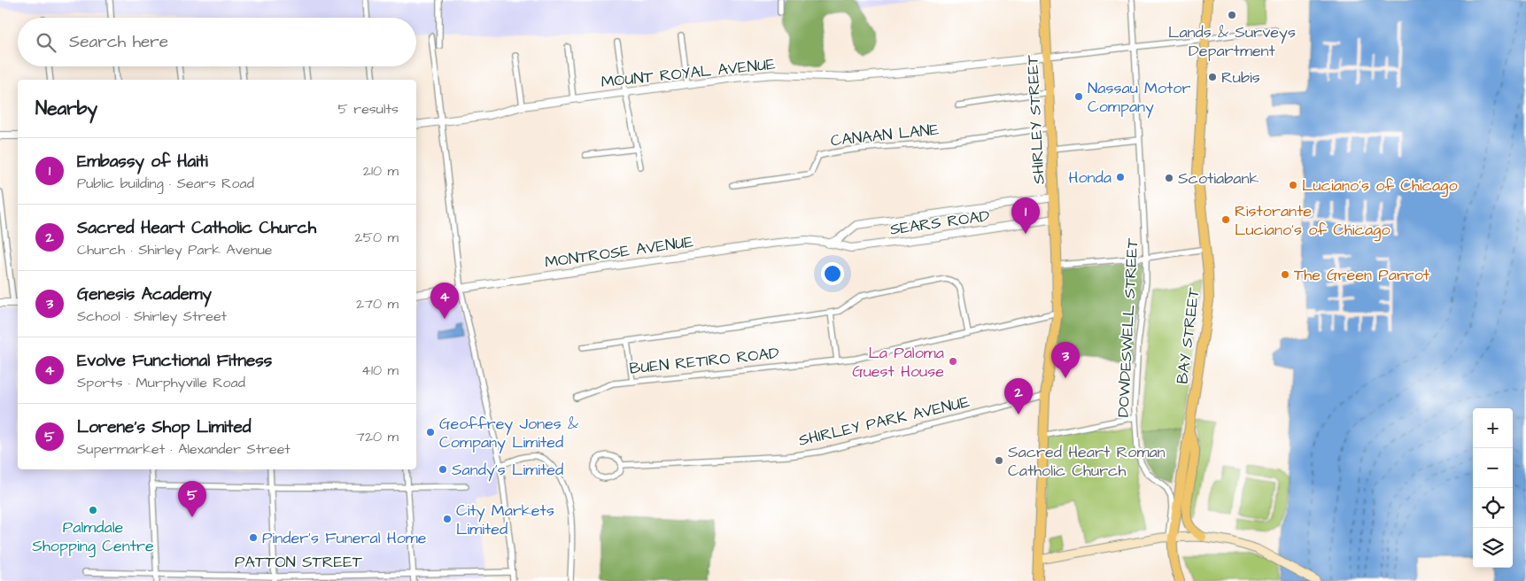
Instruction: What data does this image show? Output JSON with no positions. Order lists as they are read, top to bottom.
{
  "streets": {
    "highway": ["SHIRLEY STREET", "BAY STREET"],
    "street": [
      "MOUNT ROYAL AVENUE",
      "CANAAN LANE",
      "SEARS ROAD",
      "MONTROSE AVENUE",
      "DOWDESWELL STREET",
      "BUEN RETIRO ROAD",
      "SHIRLEY PARK AVENUE",
      "PATTON STREET"
    ]
  },
  "crossings": [
    ["MOUNT ROYAL AVENUE", "SHIRLEY STREET"],
    ["SHIRLEY STREET", "CANAAN LANE"],
    ["SHIRLEY STREET", "SEARS ROAD"],
    ["SHIRLEY STREET", "BUEN RETIRO ROAD"],
    ["SHIRLEY STREET", "SHIRLEY PARK AVENUE"],
    ["SEARS ROAD", "MONTROSE AVENUE"],
    ["DOWDESWELL STREET", "BAY STREET"]
  ],
  "places": [
    "Lands & Surveys Department",
    "Rubis",
    "Nassau Motor Company",
    "Honda",
    "Scotiabank",
    "Luciano's of Chicago",
    "Ristorante Luciano's of Chicago",
    "The Green Parrot",
    "La Paloma Guest House",
    "Geoffrey Jones & Company Limited",
    "Sacred Heart Roman Catholic Church",
    "Sandy's Limited",
    "Palmdale Shopping Centre",
    "City Markets Limited",
    "Pinder's Funeral Home"
  ],
  "page": {
    "search": "Search here",
    "heading": ["Nearby", "5 results"],
    "list": [
      {
        "mark": "1",
        "name": "Embassy of Haiti",
        "note": "Public building · Sears Road",
        "value": "210 m"
      },
      {
        "mark": "2",
        "name": "Sacred Heart Catholic Church",
        "note": "Church · Shirley Park Avenue",
        "value": "250 m"
      },
      {
        "mark": "3",
        "name": "Genesis Academy",
        "note": "School · Shirley Street",
        "value": "270 m"
      },
      {
        "mark": "4",
        "name": "Evolve Functional Fitness",
        "note": "Sports · Murphyville Road",
        "value": "410 m"
      },
      {
        "mark": "5",
        "name": "Lorene's Shop Limited",
        "note": "Supermarket · Alexander Street",
        "value": "720 m"
      }
    ],
    "pins": [
      "1",
      "4",
      "3",
      "2",
      "5"
    ],
    "map_buttons": ["+", "−"]
  }
}
